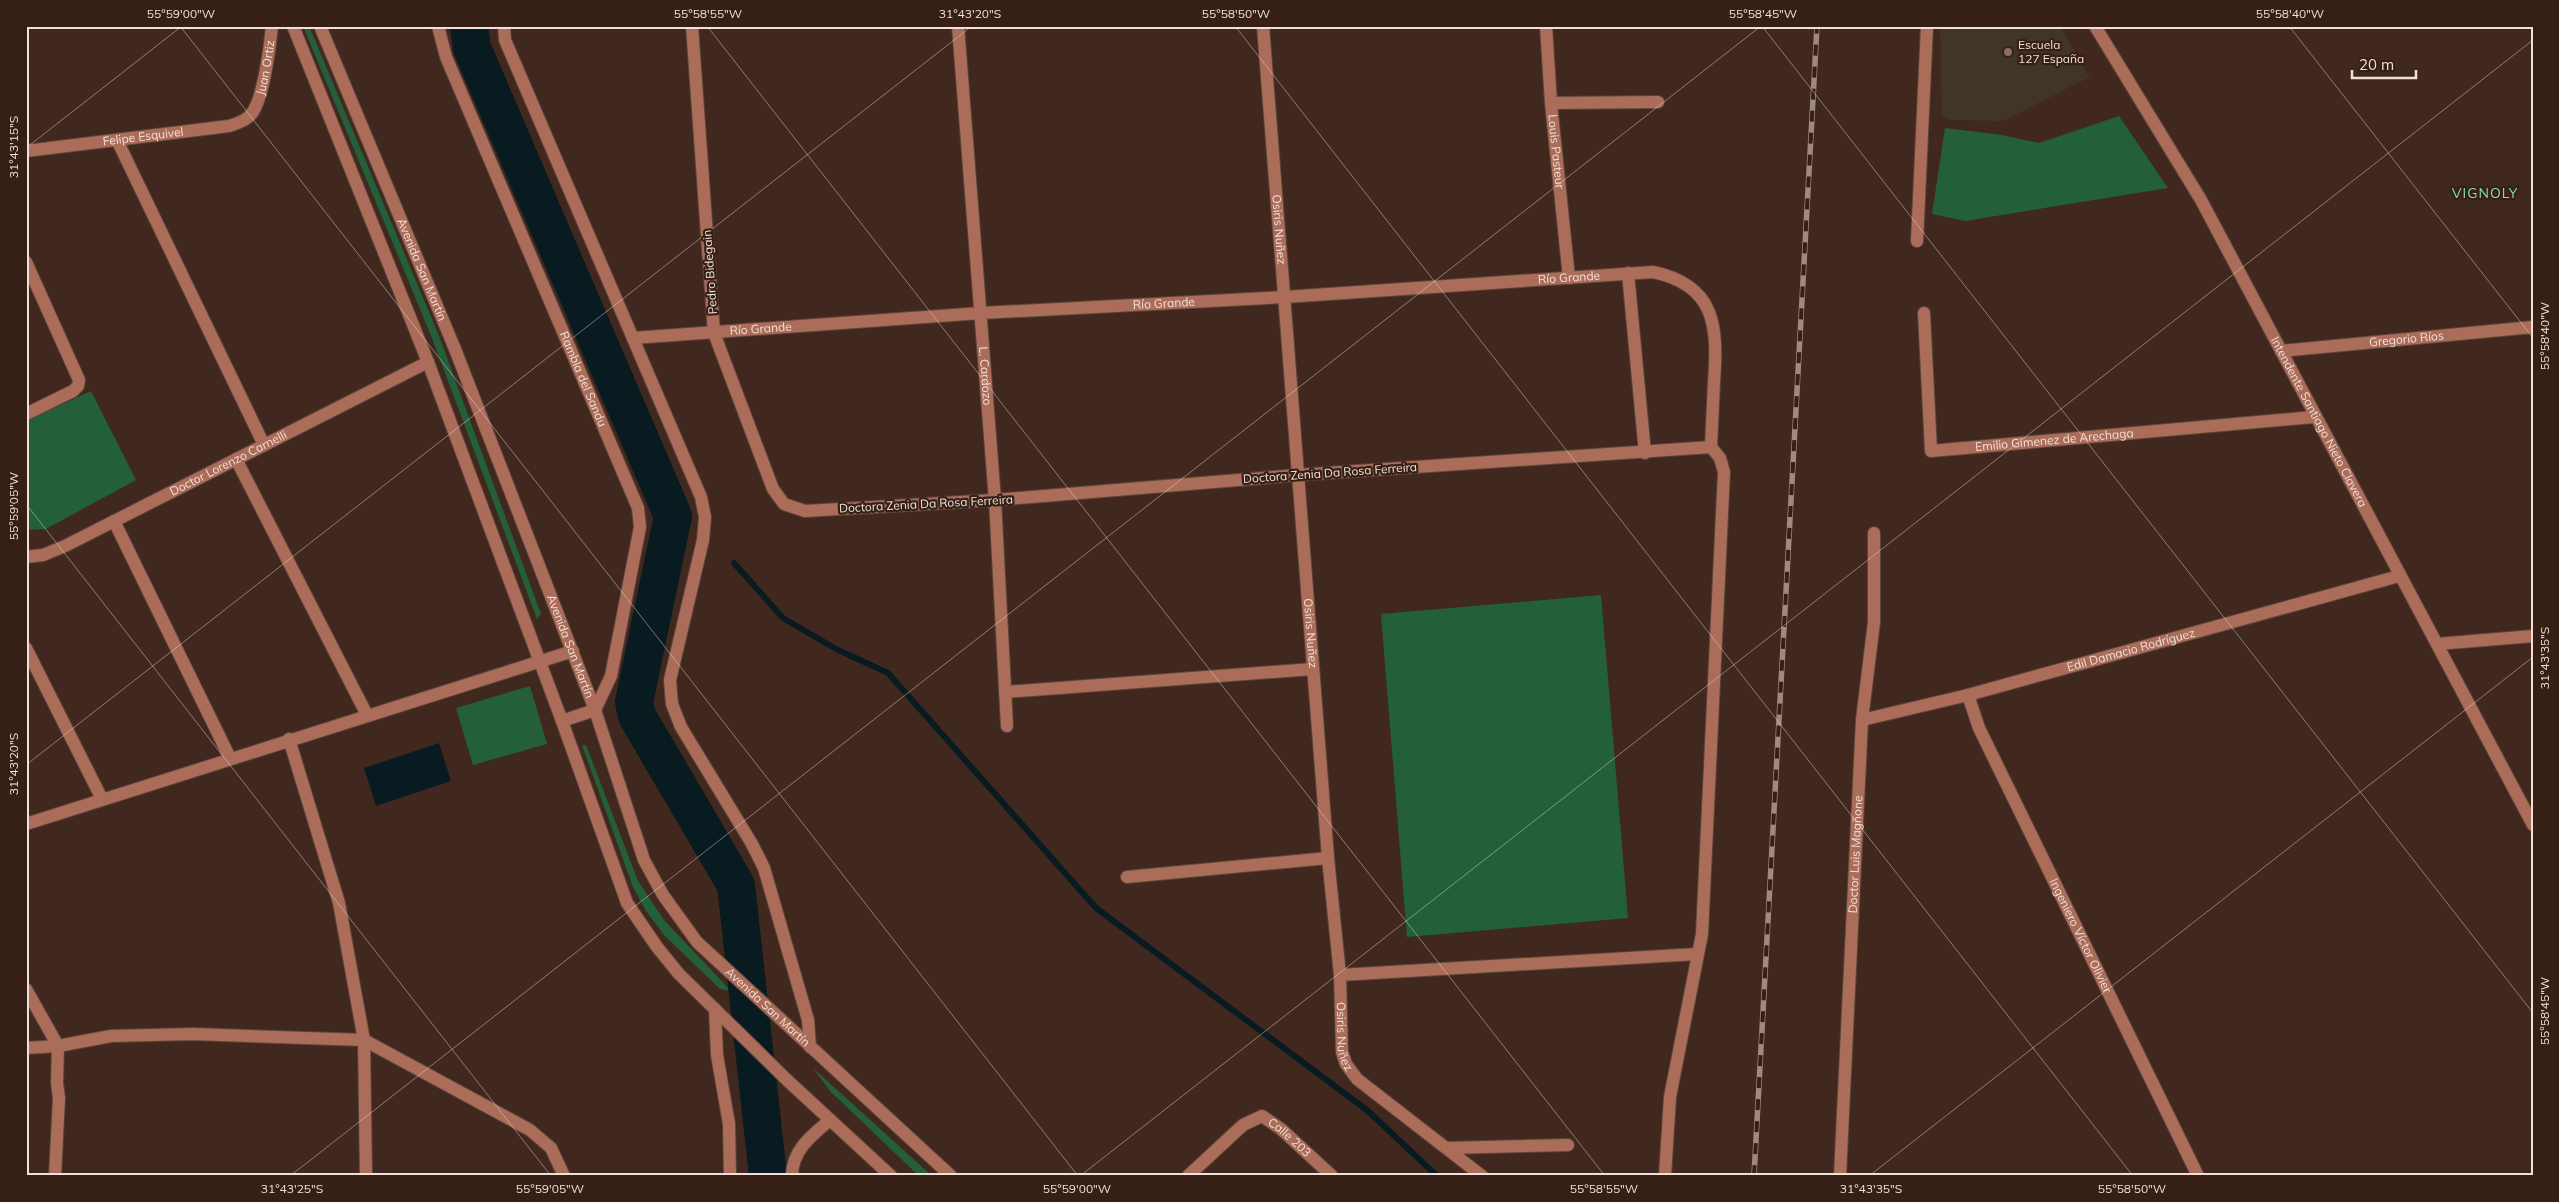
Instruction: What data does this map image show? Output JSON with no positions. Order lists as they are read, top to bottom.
{
  "streets": {
    "street": [
      "Juan Ortiz",
      "Felipe Esquivel",
      "Louis Pasteur",
      "Osiris Nuñez",
      "Avenida San Martín",
      "Pedro Bidegain",
      "Río Grande",
      "Gregorio Ríos",
      "L. Cardozo",
      "Rambla del Sandu",
      "Intendente Santiago Nieto Clavera",
      "Emilio Gimenez de Arechaga",
      "Doctor Lorenzo Carnelli",
      "Doctora Zenia Da Rosa Ferreira",
      "Edil Damacio Rodríguez",
      "Doctor Luis Magñone",
      "Ingeniero Víctor Olivier",
      "Calle 203"
    ]
  },
  "crossings": [
    ["Juan Ortiz", "Felipe Esquivel"],
    ["Louis Pasteur", "Río Grande"],
    ["Osiris Nuñez", "Río Grande"],
    ["Osiris Nuñez", "Doctora Zenia Da Rosa Ferreira"],
    ["Avenida San Martín", "Rambla del Sandu"],
    ["Pedro Bidegain", "Río Grande"],
    ["Pedro Bidegain", "Doctora Zenia Da Rosa Ferreira"],
    ["Río Grande", "L. Cardozo"],
    ["Río Grande", "Doctora Zenia Da Rosa Ferreira"],
    ["Gregorio Ríos", "Intendente Santiago Nieto Clavera"],
    ["L. Cardozo", "Doctora Zenia Da Rosa Ferreira"],
    ["Intendente Santiago Nieto Clavera", "Emilio Gimenez de Arechaga"],
    ["Intendente Santiago Nieto Clavera", "Edil Damacio Rodríguez"],
    ["Edil Damacio Rodríguez", "Doctor Luis Magñone"],
    ["Edil Damacio Rodríguez", "Ingeniero Víctor Olivier"]
  ],
  "districts": ["VIGNOLY"],
  "places": ["Escuela 127 España"],
  "scale_bar": "20 m",
  "coordinates": [
    "55°59'00\"W",
    "55°58'55\"W",
    "31°43'20\"S",
    "55°58'50\"W",
    "55°58'45\"W",
    "55°58'40\"W",
    "31°43'15\"S",
    "55°59'05\"W",
    "31°43'35\"S",
    "31°43'25\"S"
  ]
}
